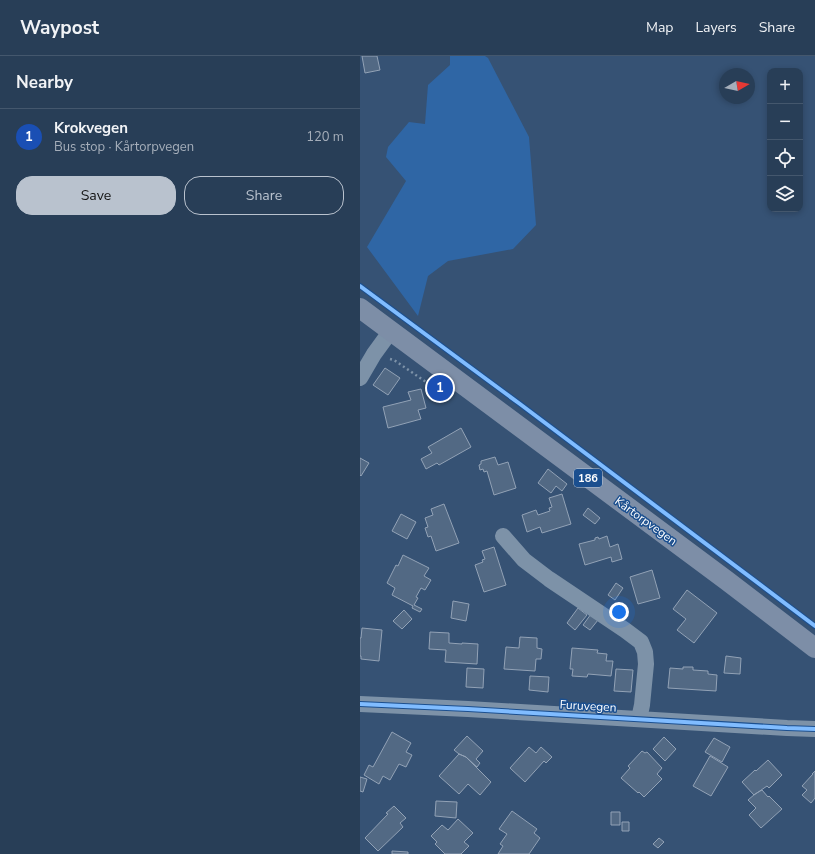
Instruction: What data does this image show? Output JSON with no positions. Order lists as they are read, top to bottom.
{
  "streets": {
    "main road": ["186", "Kårtorpvegen"],
    "street": ["Furuvegen"]
  },
  "north": "right",
  "page": {
    "header": "Waypost",
    "nav": ["Map", "Layers", "Share"],
    "heading": "Nearby",
    "map_buttons": ["+", "−"],
    "list": [
      {
        "mark": "1",
        "name": "Krokvegen",
        "note": "Bus stop · Kårtorpvegen",
        "value": "120 m"
      }
    ],
    "buttons": ["Save", "Share"],
    "pins": "1"
  }
}
